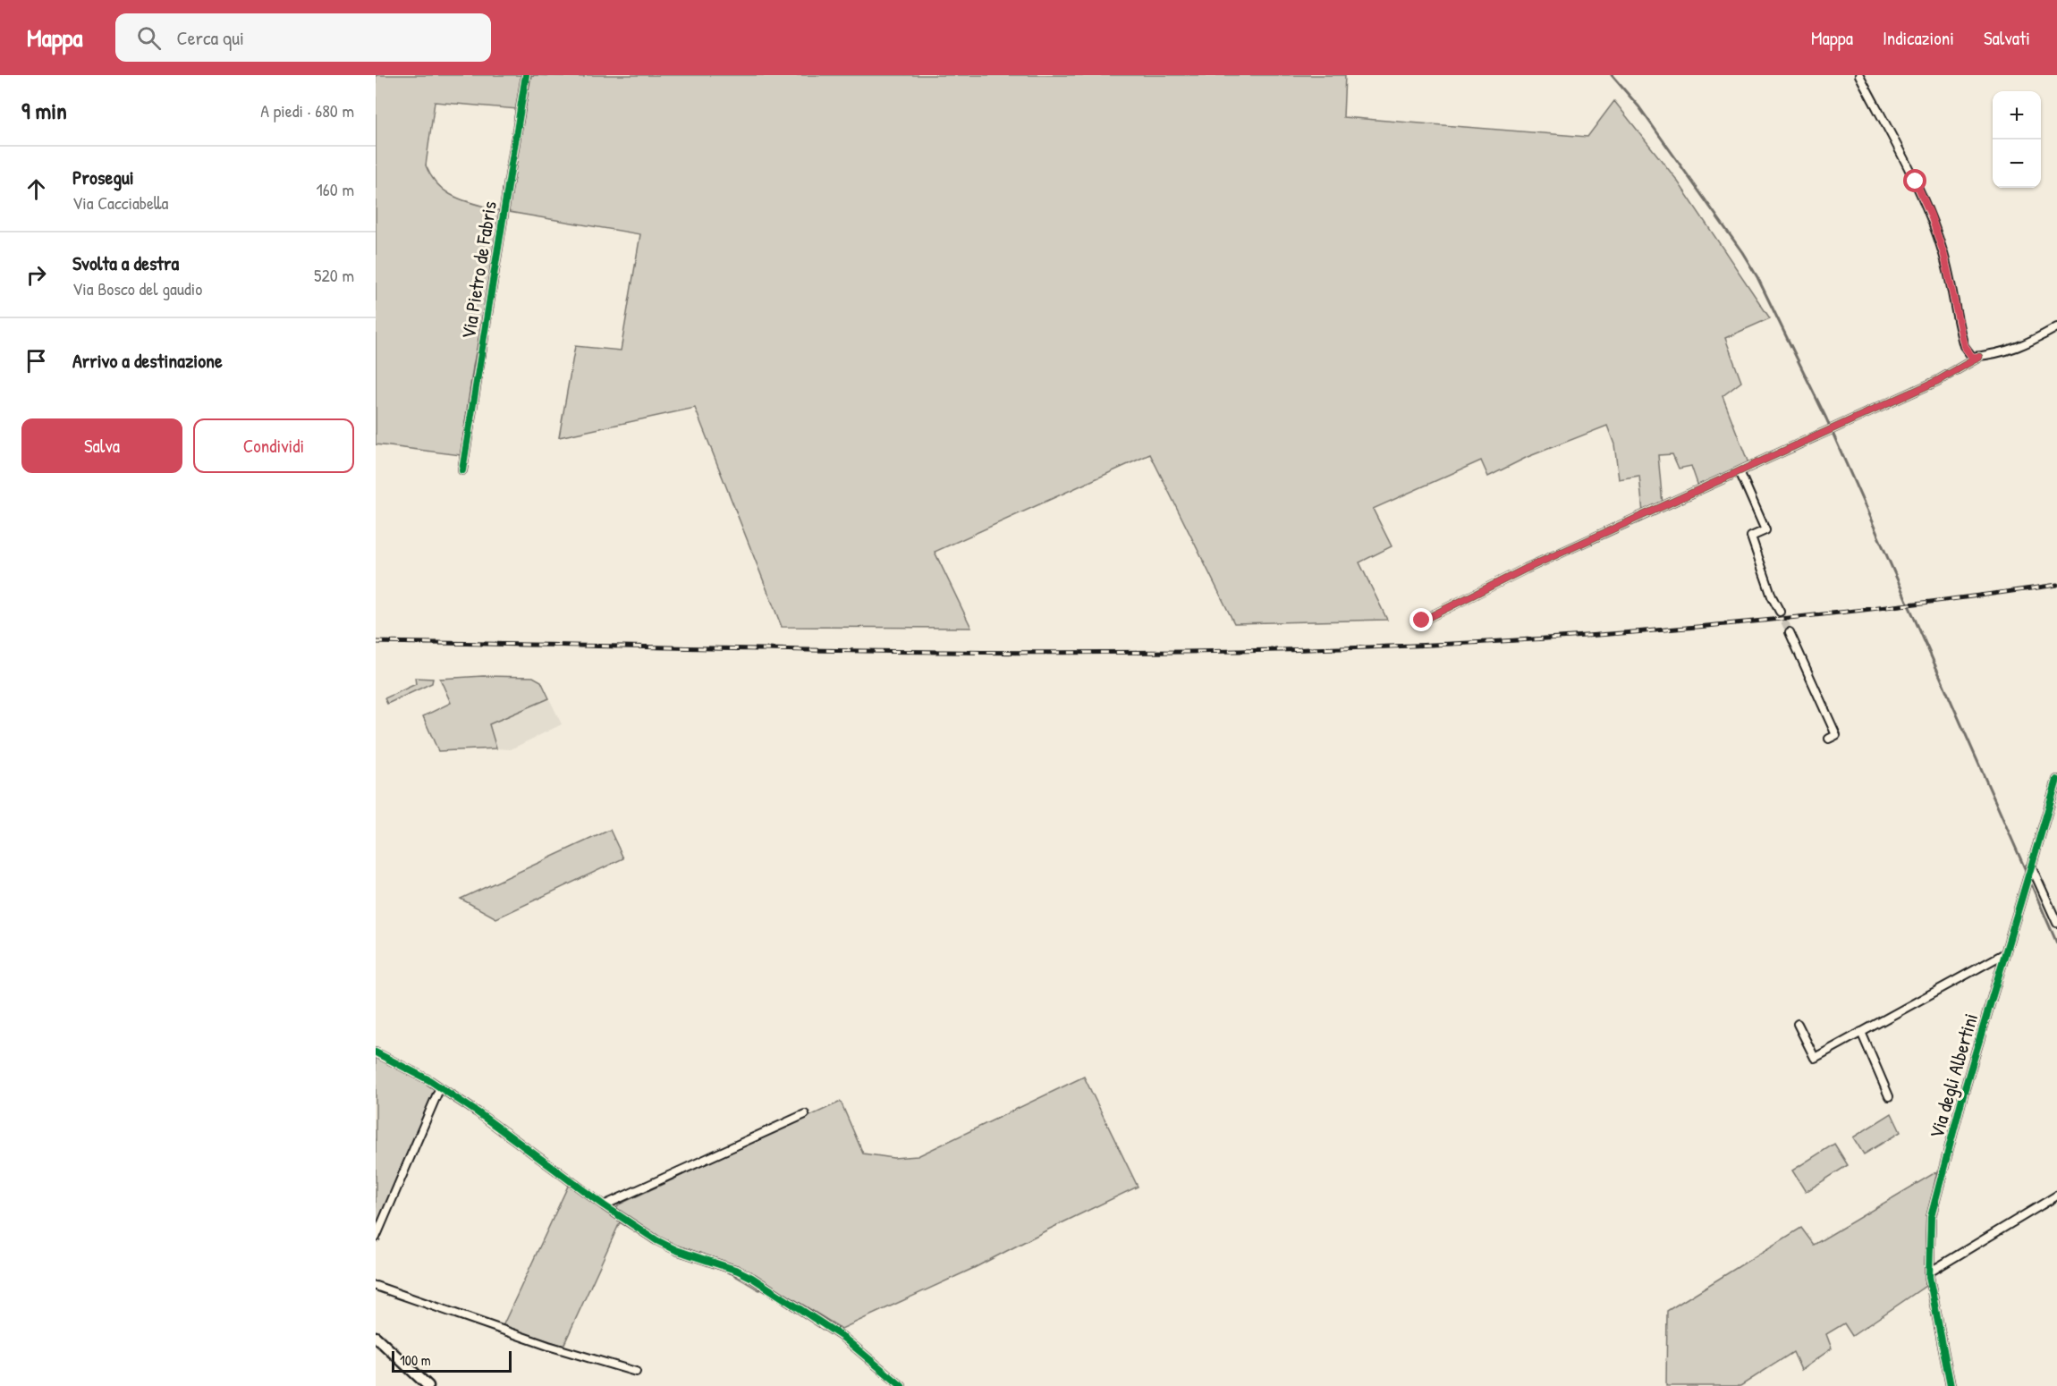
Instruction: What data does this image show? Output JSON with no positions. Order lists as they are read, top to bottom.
{
  "streets": {
    "street": ["Via Pietro de Fabris", "Via degli Albertini"]
  },
  "scale_bar": "100 m",
  "page": {
    "header": "Mappa",
    "search": "Cerca qui",
    "nav": ["Mappa", "Indicazioni", "Salvati"],
    "heading": ["9 min", "A piedi · 680 m"],
    "map_buttons": ["+", "−"],
    "list": [
      ["Prosegui", "Via Cacciabella", "160 m"],
      ["Svolta a destra", "Via Bosco del gaudio", "520 m"],
      "Arrivo a destinazione"
    ],
    "buttons": ["Salva", "Condividi"],
    "scale": "100 m"
  }
}
